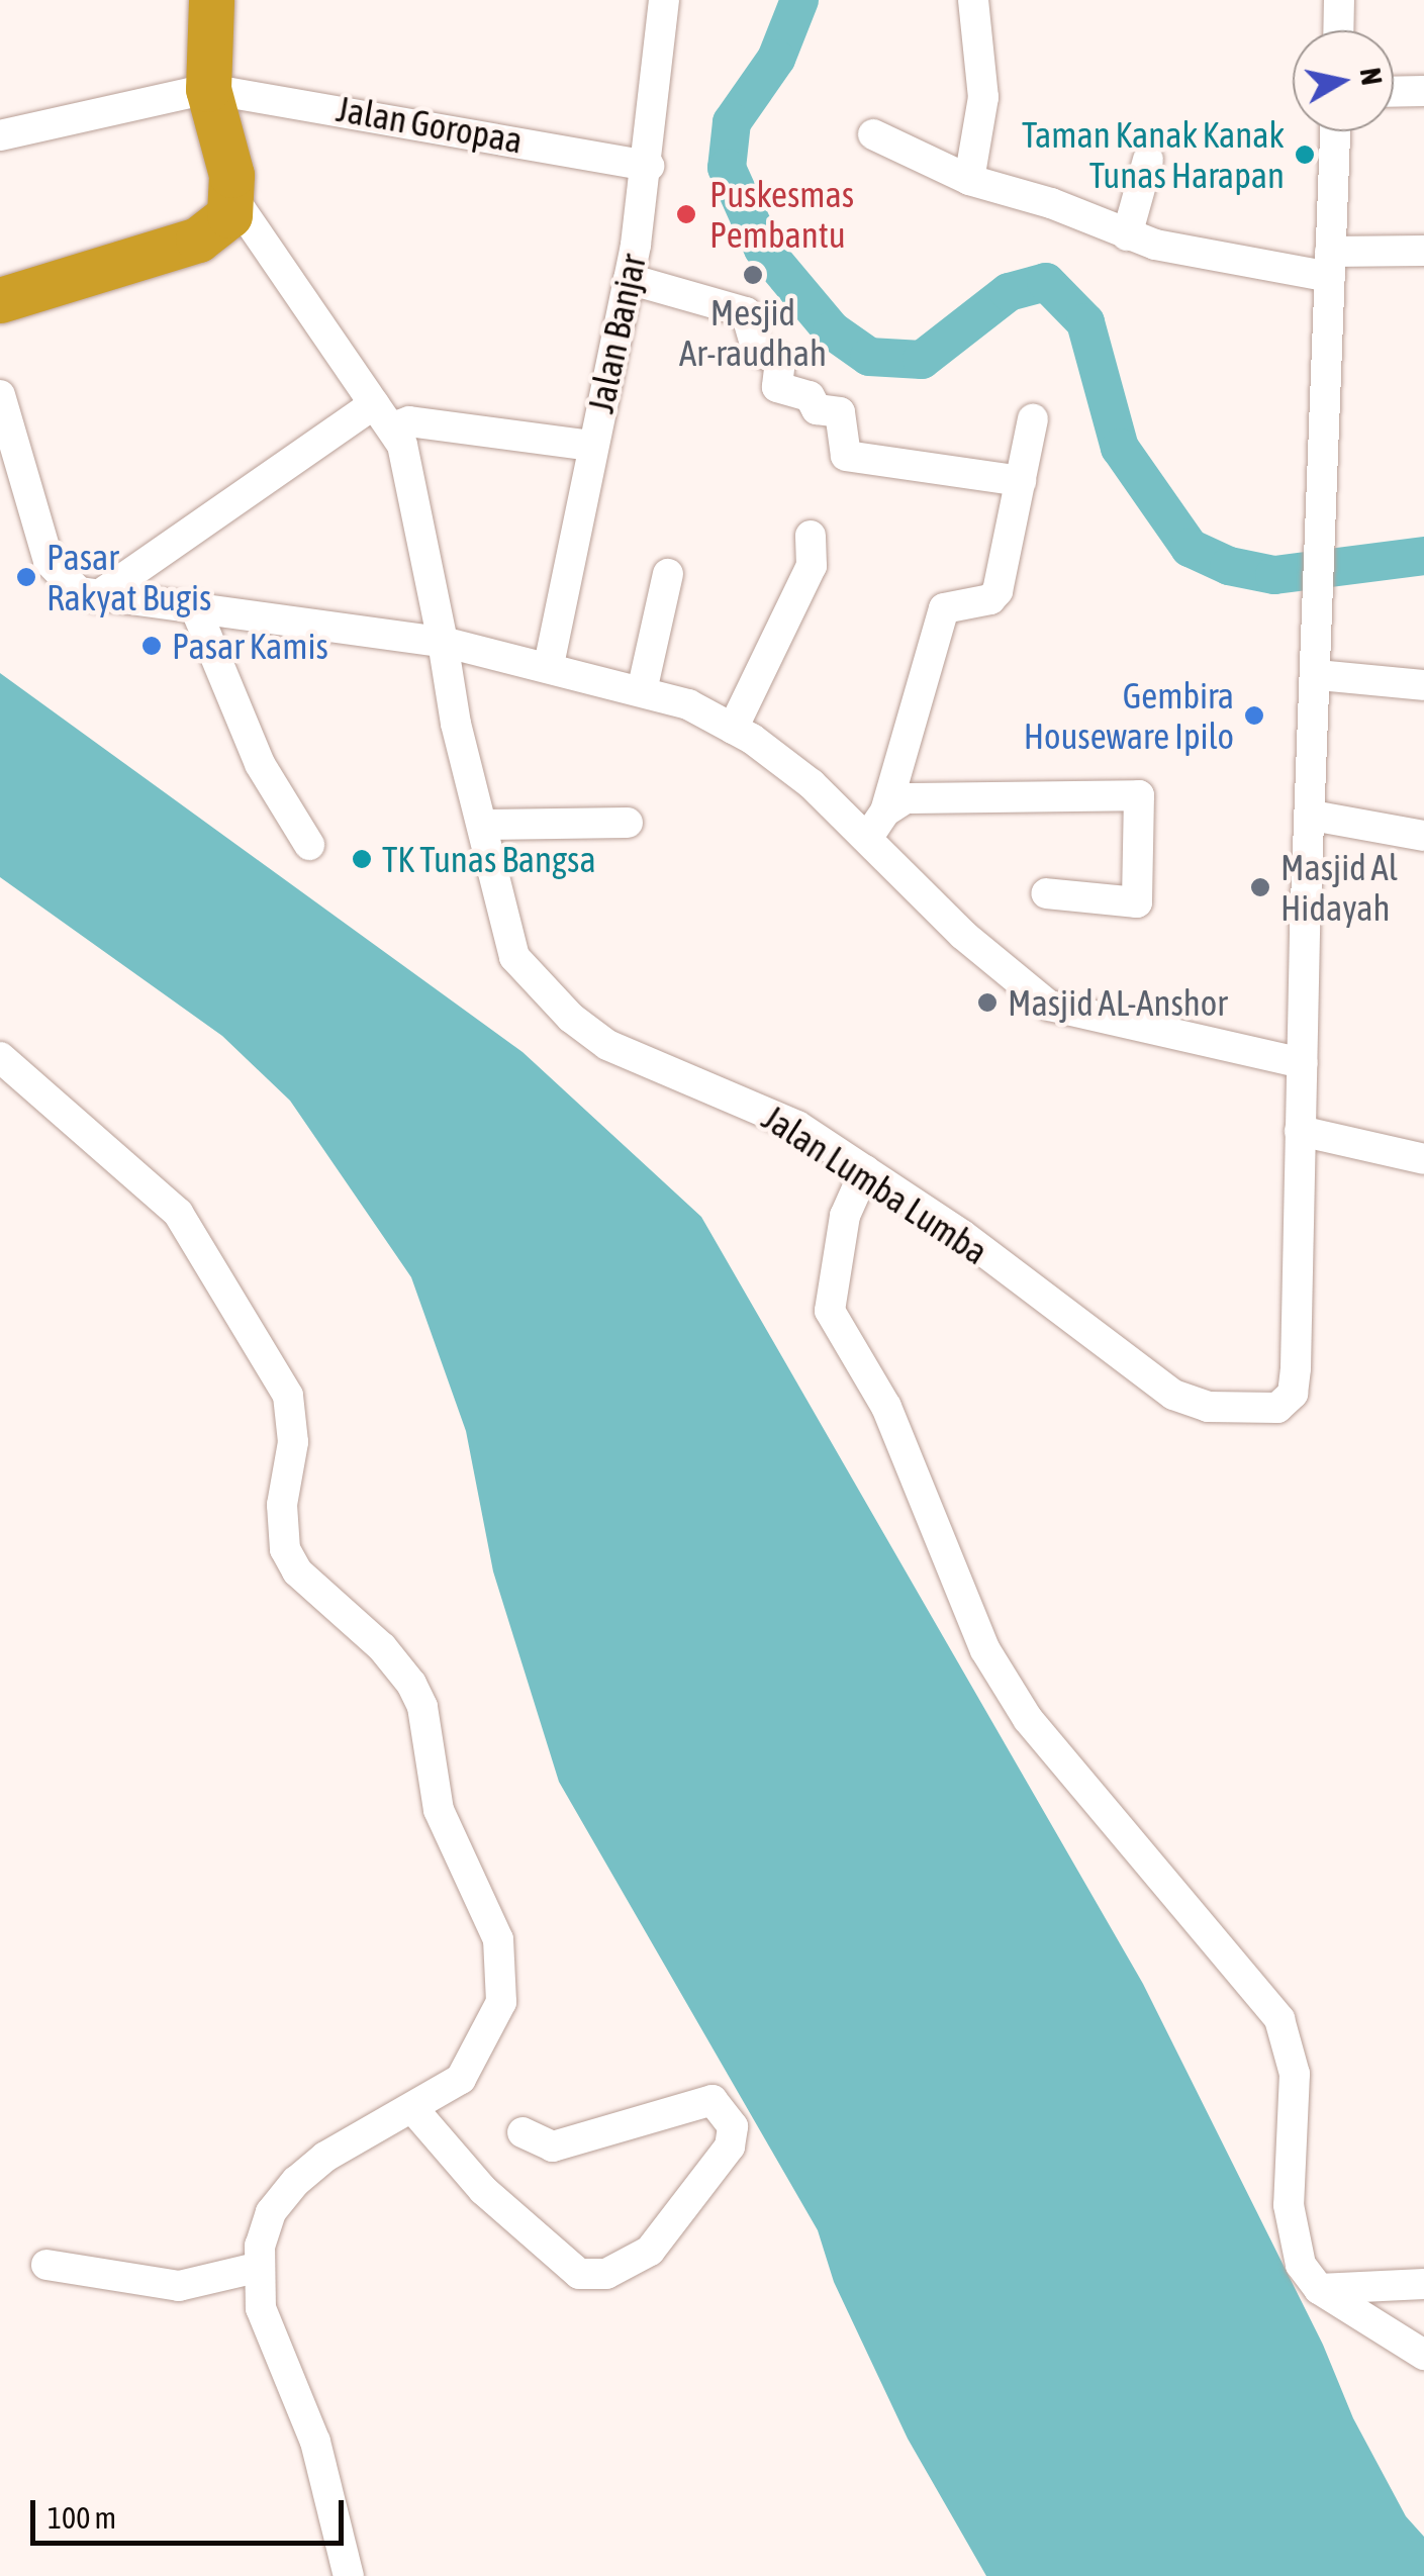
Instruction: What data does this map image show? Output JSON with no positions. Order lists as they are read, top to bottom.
{
  "streets": {
    "street": ["Jalan Goropaa", "Jalan Banjar", "Jalan Lumba Lumba"]
  },
  "crossings": [
    ["Jalan Goropaa", "Jalan Banjar"]
  ],
  "places": [
    "Taman Kanak Kanak Tunas Harapan",
    "Puskesmas Pembantu",
    "Mesjid Ar-raudhah",
    "Pasar Rakyat Bugis",
    "Pasar Kamis",
    "Gembira Houseware Ipilo",
    "TK Tunas Bangsa",
    "Masjid Al Hidayah",
    "Masjid AL-Anshor"
  ],
  "scale_bar": "100 m",
  "north": "right"
}
